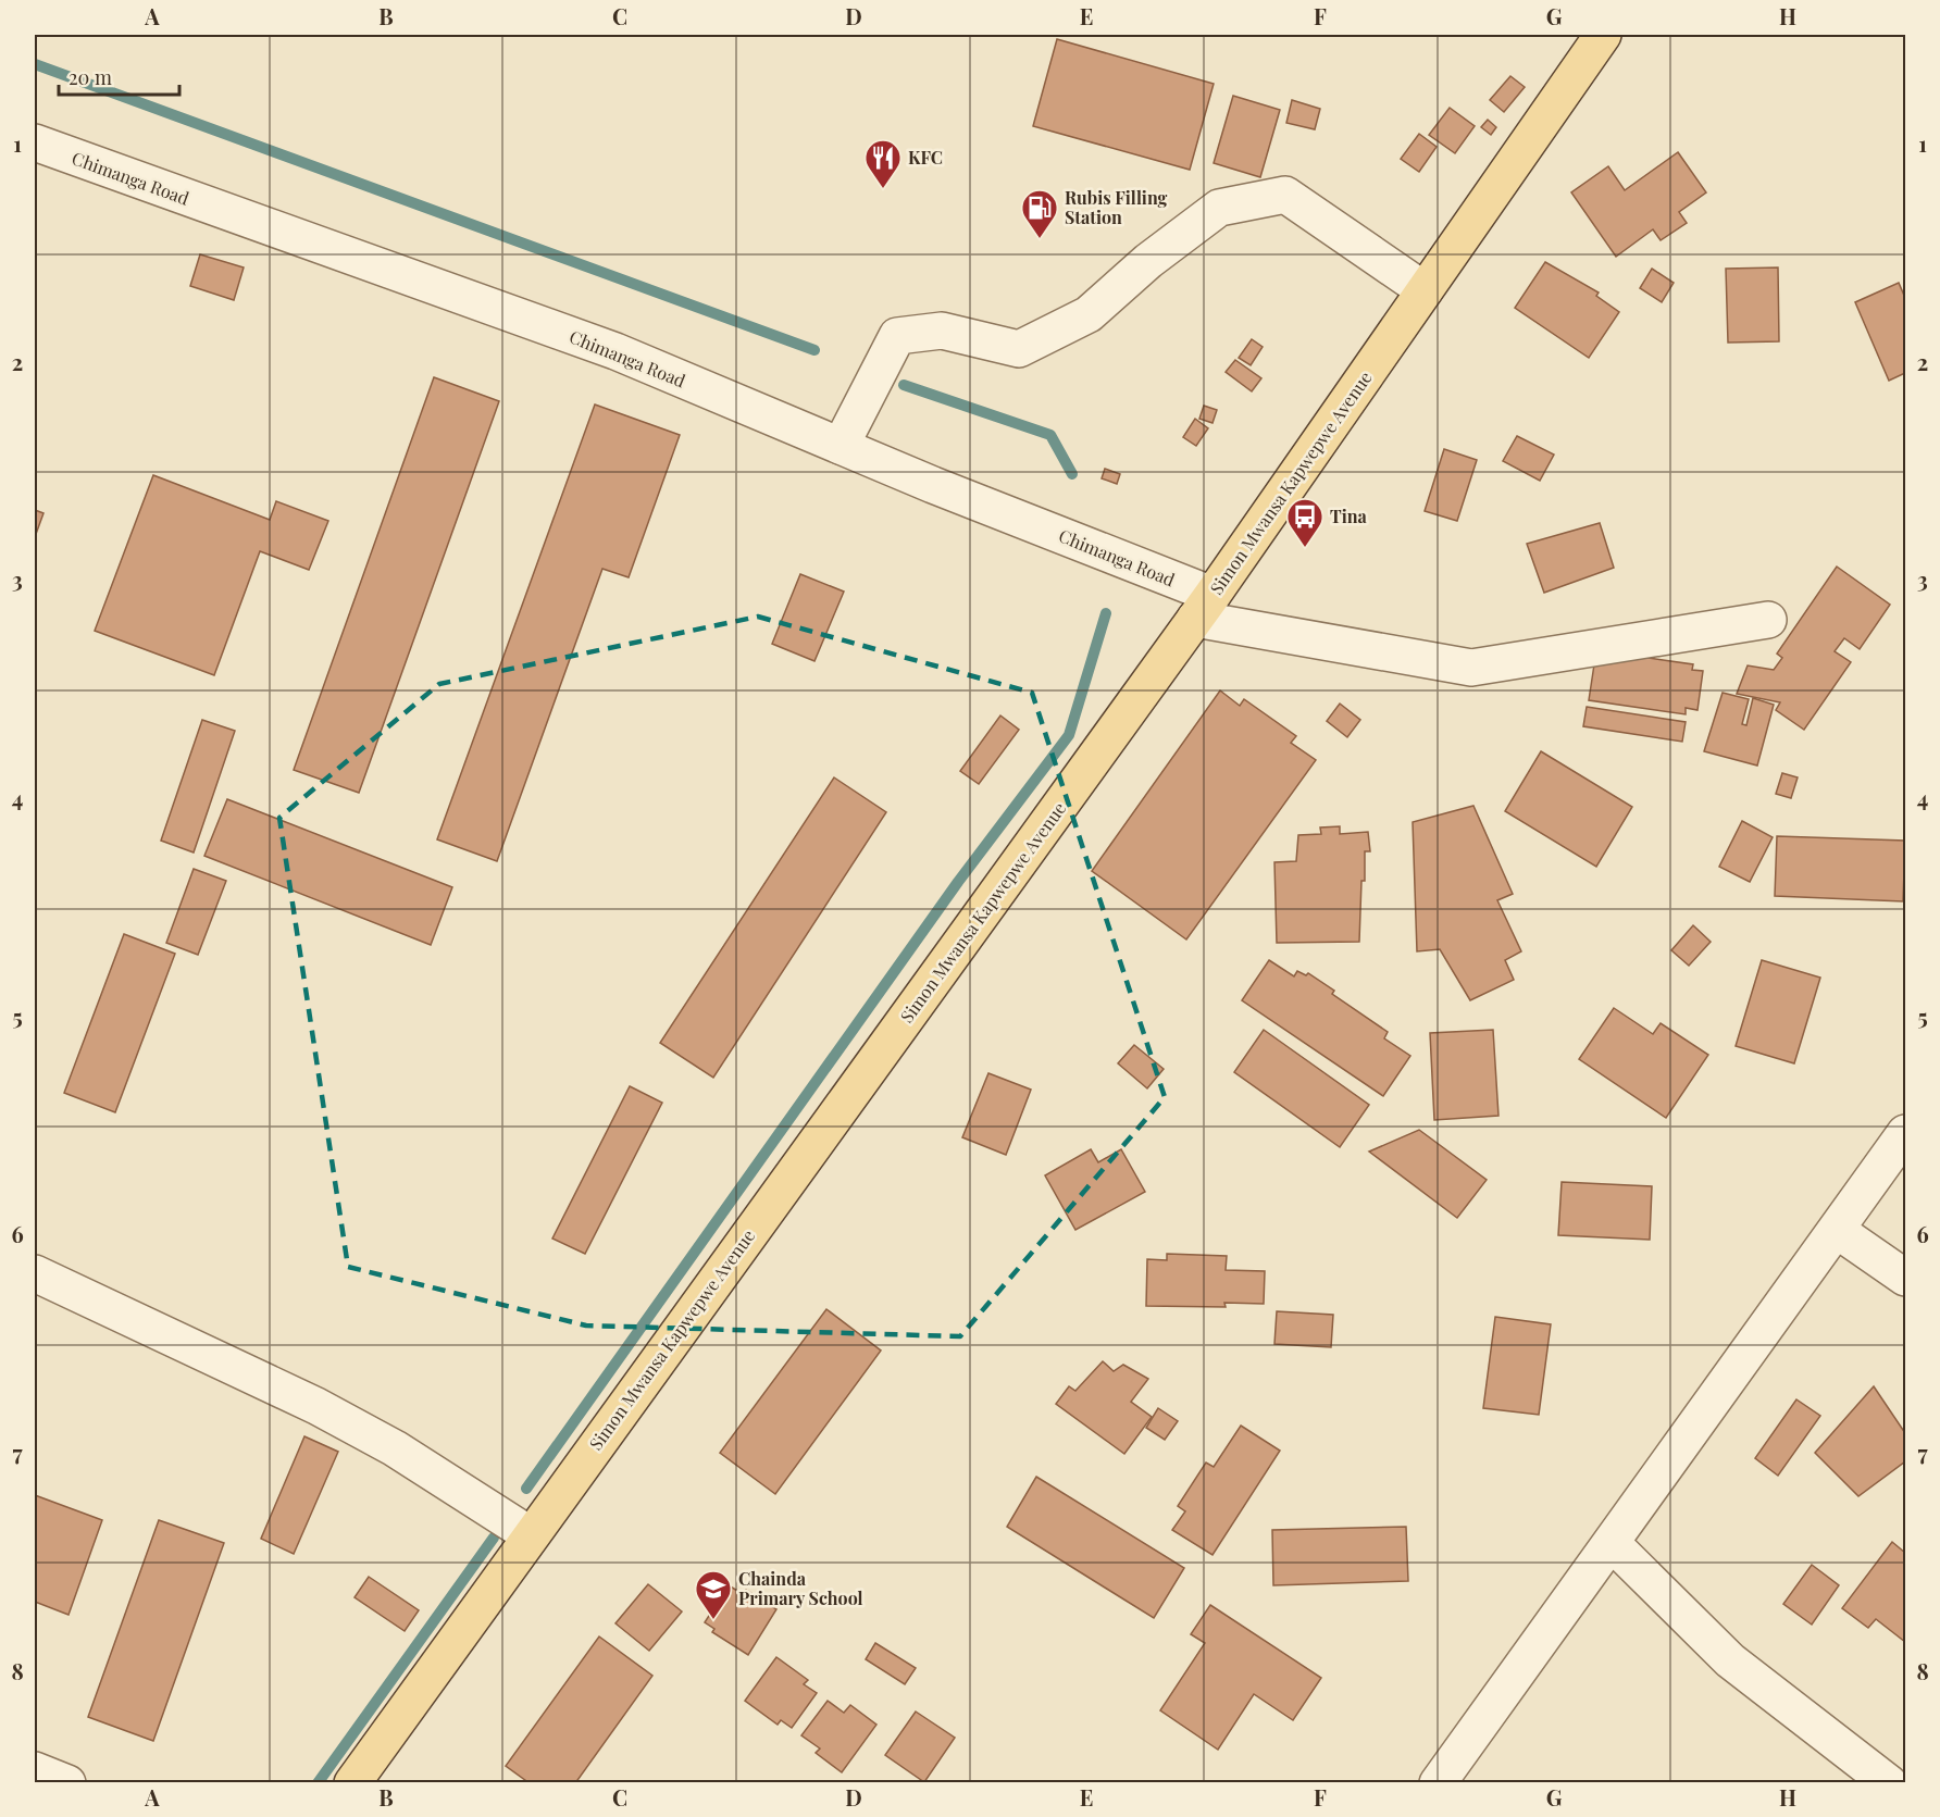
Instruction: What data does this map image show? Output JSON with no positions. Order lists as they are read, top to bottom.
{
  "streets": {
    "main road": ["Simon Mwansa Kapwepwe Avenue"],
    "street": ["Chimanga Road"]
  },
  "crossings": [
    ["Chimanga Road", "Simon Mwansa Kapwepwe Avenue"]
  ],
  "places": {
    "restaurant": ["KFC"],
    "fuel station": ["Rubis Filling Station"],
    "bus stop": ["Tina"],
    "school or university": ["Chainda Primary School"]
  },
  "scale_bar": "20 m",
  "grid": {
    "columns": [
      "A",
      "B",
      "C",
      "D",
      "E",
      "F",
      "G",
      "H"
    ],
    "rows": [
      "1",
      "2",
      "3",
      "4",
      "5",
      "6",
      "7",
      "8"
    ]
  }
}
